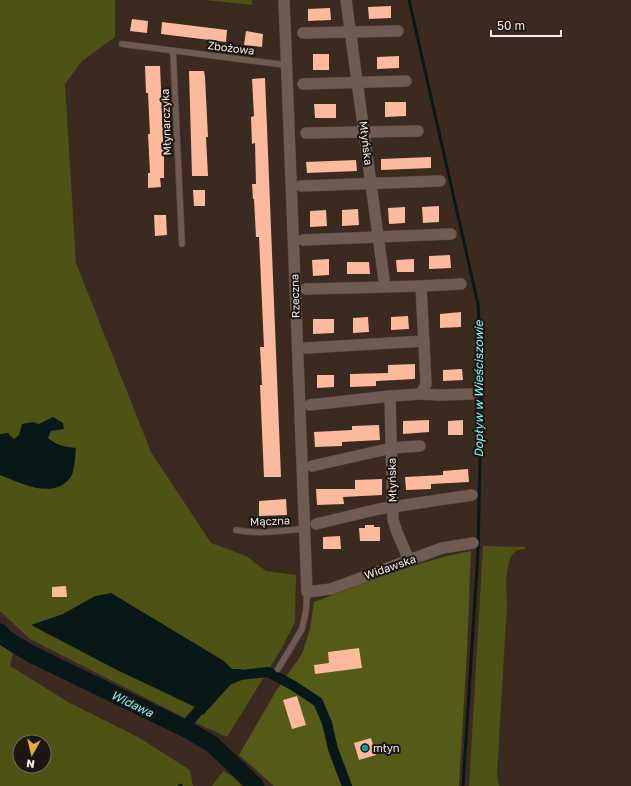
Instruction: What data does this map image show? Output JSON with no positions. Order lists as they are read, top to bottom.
{
  "streets": {
    "street": ["Młyńska", "Rzeczna", "Widawska"],
    "lane": ["Zbożowa", "Młynarczyka", "Mączna"]
  },
  "crossings": [
    ["Zbożowa", "Młynarczyka"],
    ["Zbożowa", "Rzeczna"],
    ["Młyńska", "Widawska"],
    ["Rzeczna", "Mączna"],
    ["Rzeczna", "Widawska"]
  ],
  "water": ["Dopływ w Wieściszowie", "Widawa"],
  "places": ["młyn"],
  "scale_bar": "50 m",
  "north": "bottom"
}
